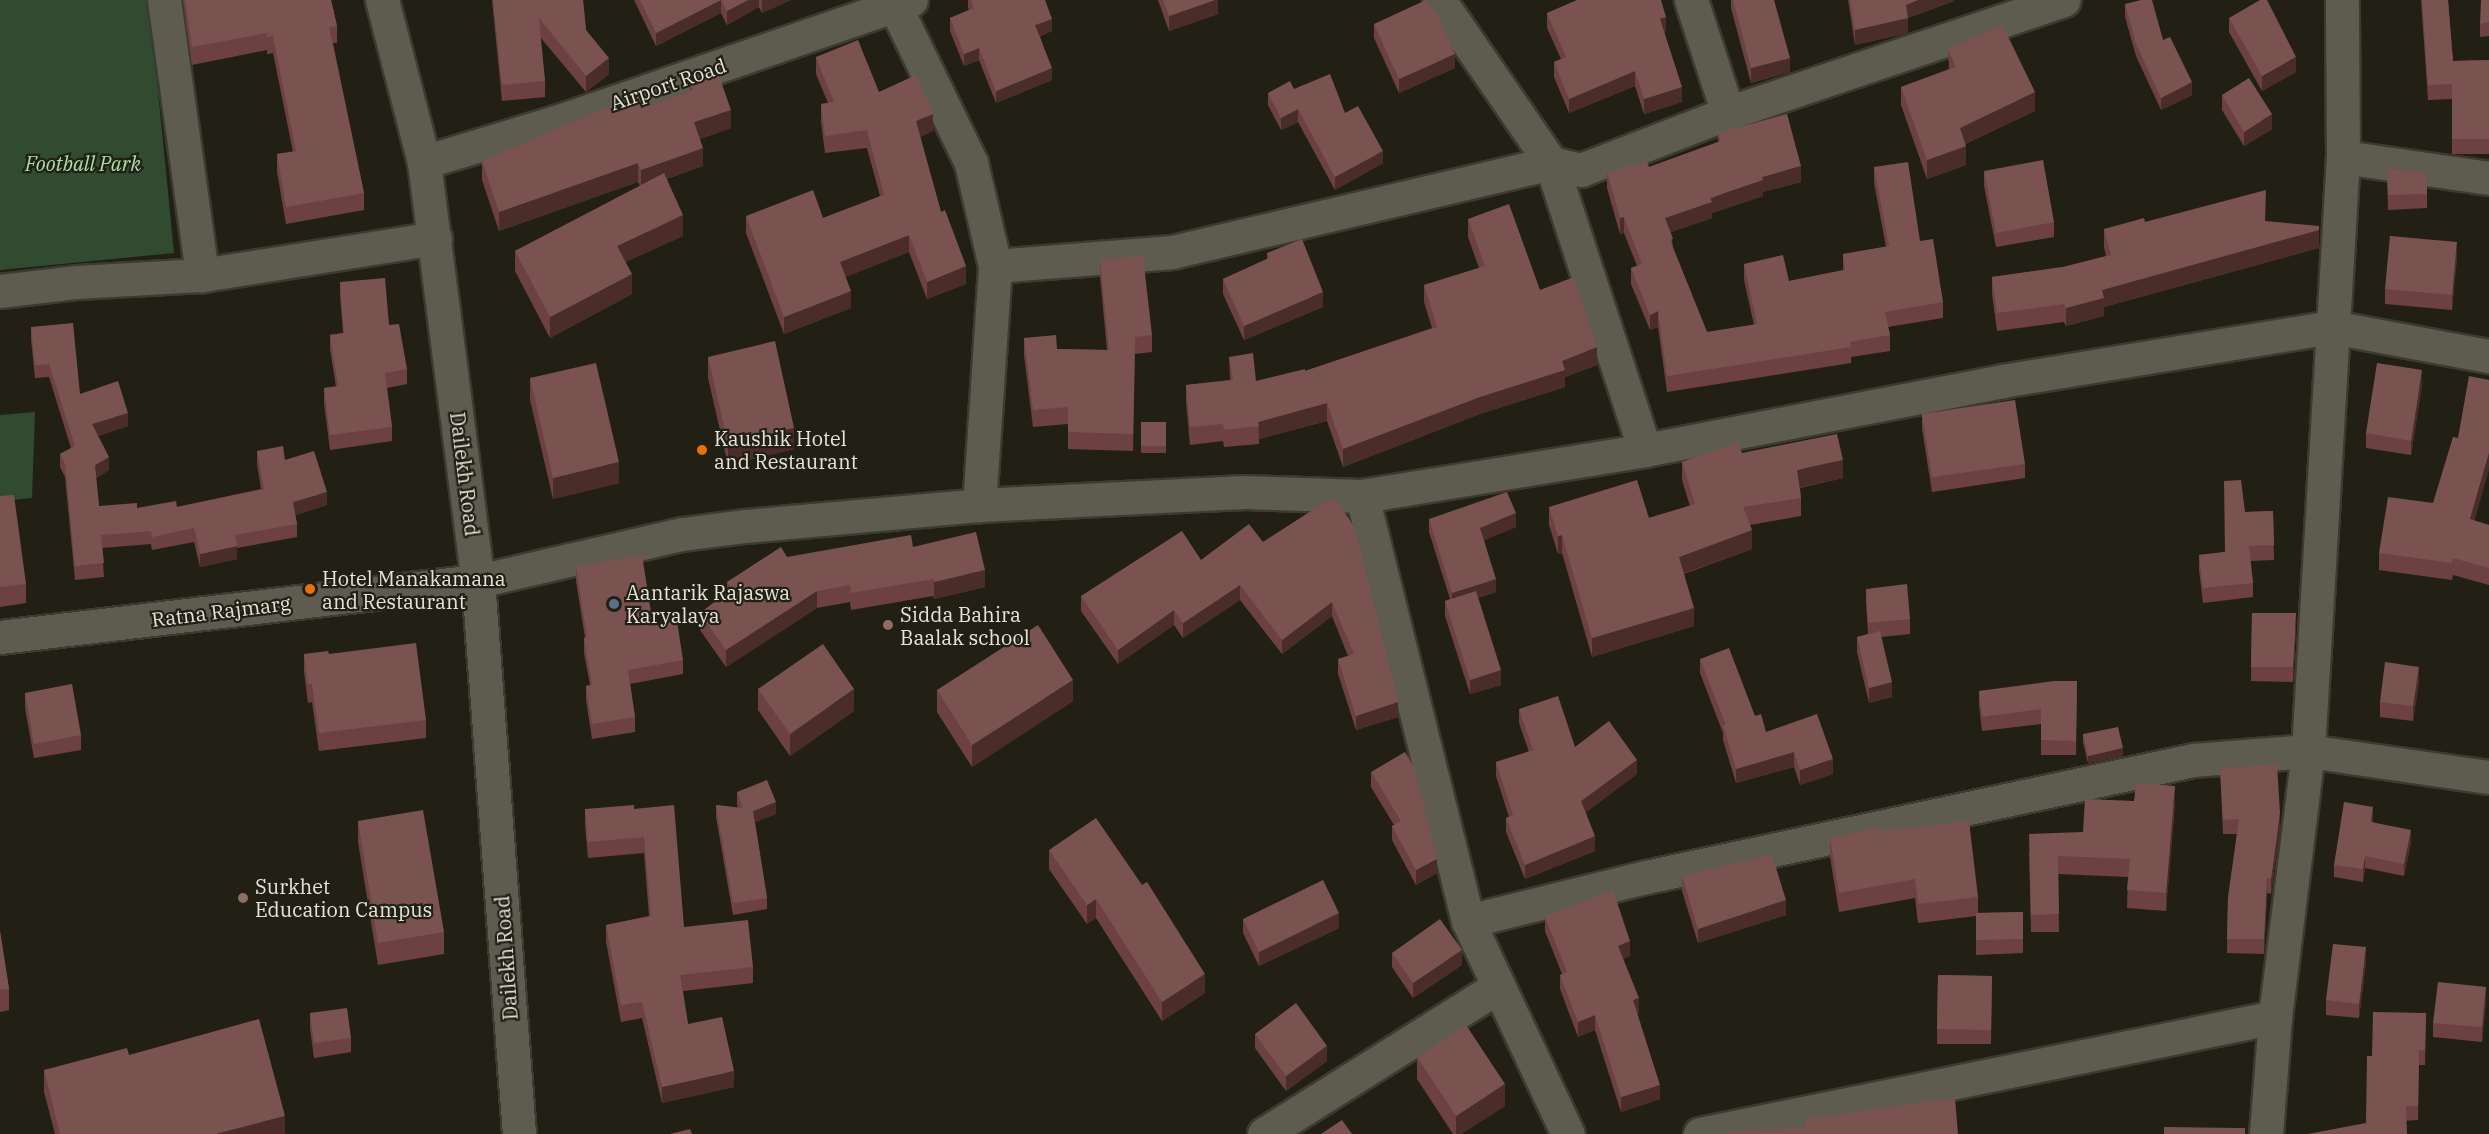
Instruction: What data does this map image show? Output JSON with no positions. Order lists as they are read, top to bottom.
{
  "streets": {
    "street": ["Airport Road", "Dailekh Road", "Ratna Rajmarg"]
  },
  "crossings": [
    ["Airport Road", "Dailekh Road"],
    ["Dailekh Road", "Ratna Rajmarg"]
  ],
  "parks": ["Football Park"],
  "places": [
    "Kaushik Hotel and Restaurant",
    "Hotel Manakamana and Restaurant",
    "Aantarik Rajaswa Karyalaya",
    "Sidda Bahira Baalak school",
    "Surkhet Education Campus"
  ]
}
